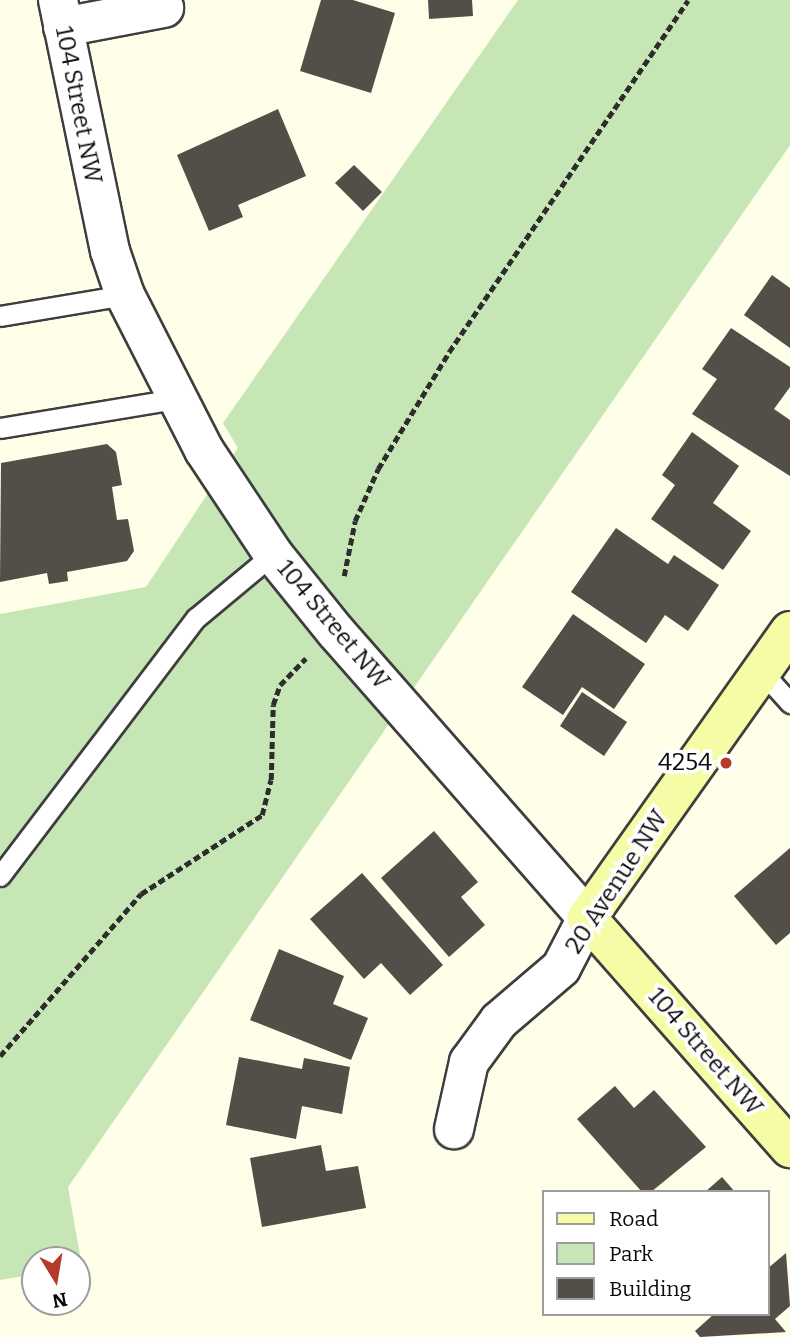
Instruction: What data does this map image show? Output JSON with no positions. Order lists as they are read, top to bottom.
{
  "streets": {
    "street": ["104 Street NW", "20 Avenue NW"]
  },
  "crossings": [
    ["104 Street NW", "20 Avenue NW"]
  ],
  "places": ["4254"],
  "legend": ["Road", "Park", "Building"],
  "north": "bottom"
}
